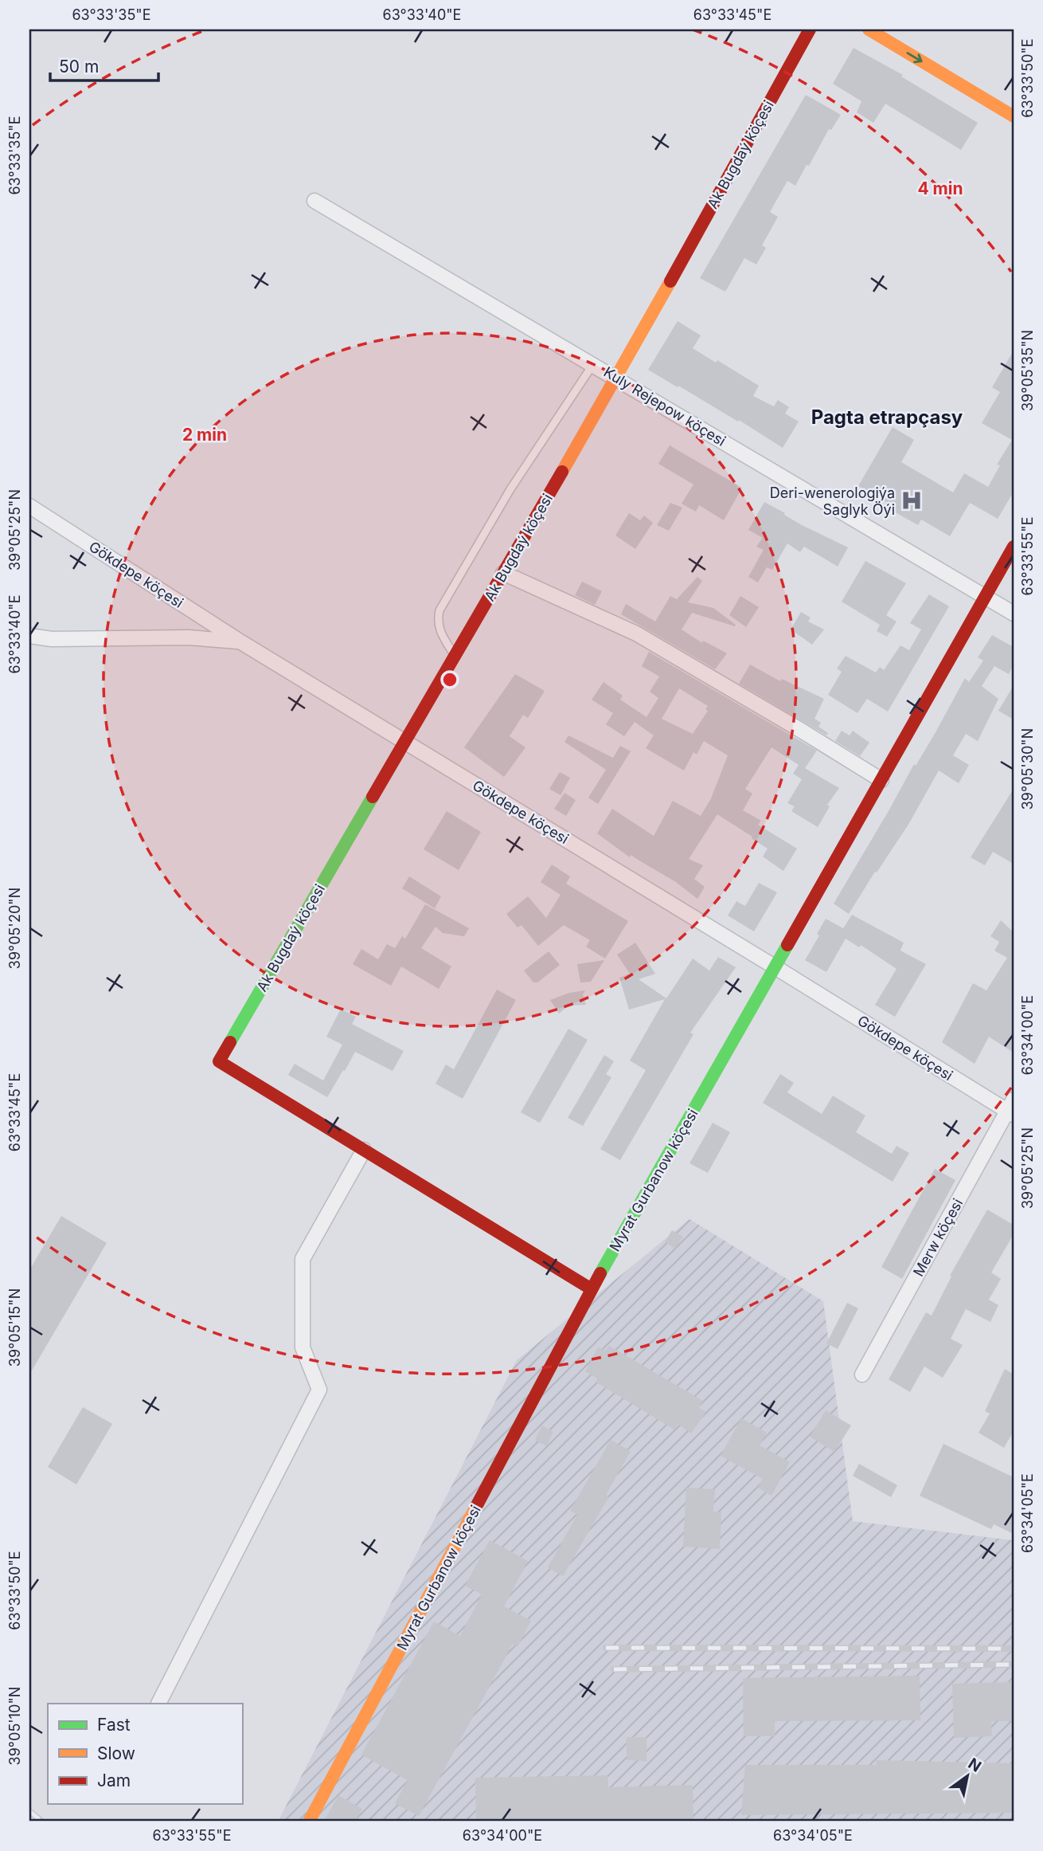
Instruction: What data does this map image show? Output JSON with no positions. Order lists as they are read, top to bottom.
{
  "streets": {
    "street": [
      "Ak Bugdaý köçesi",
      "Kuly Rejepow köçesi",
      "Gökdepe köçesi",
      "Myrat Gurbanow köçesi",
      "Merw köçesi"
    ]
  },
  "crossings": [
    ["Ak Bugdaý köçesi", "Kuly Rejepow köçesi"],
    ["Ak Bugdaý köçesi", "Gökdepe köçesi"],
    ["Kuly Rejepow köçesi", "Myrat Gurbanow köçesi"],
    ["Gökdepe köçesi", "Myrat Gurbanow köçesi"],
    ["Gökdepe köçesi", "Merw köçesi"]
  ],
  "districts": ["Pagta etrapçasy"],
  "places": {
    "hospital": ["Deri-wenerologiýa Saglyk Öýi"]
  },
  "legend": ["Fast", "Slow", "Jam"],
  "scale_bar": "50 m",
  "north": "top right",
  "coordinates": [
    "63°33'35\"E",
    "63°33'40\"E",
    "63°33'45\"E",
    "63°33'50\"E",
    "39°05'35\"N",
    "39°05'25\"N",
    "63°33'55\"E",
    "39°05'30\"N",
    "39°05'20\"N",
    "63°34'00\"E",
    "39°05'15\"N",
    "63°34'05\"E",
    "39°05'10\"N"
  ],
  "rings": ["4 min", "2 min"]
}
